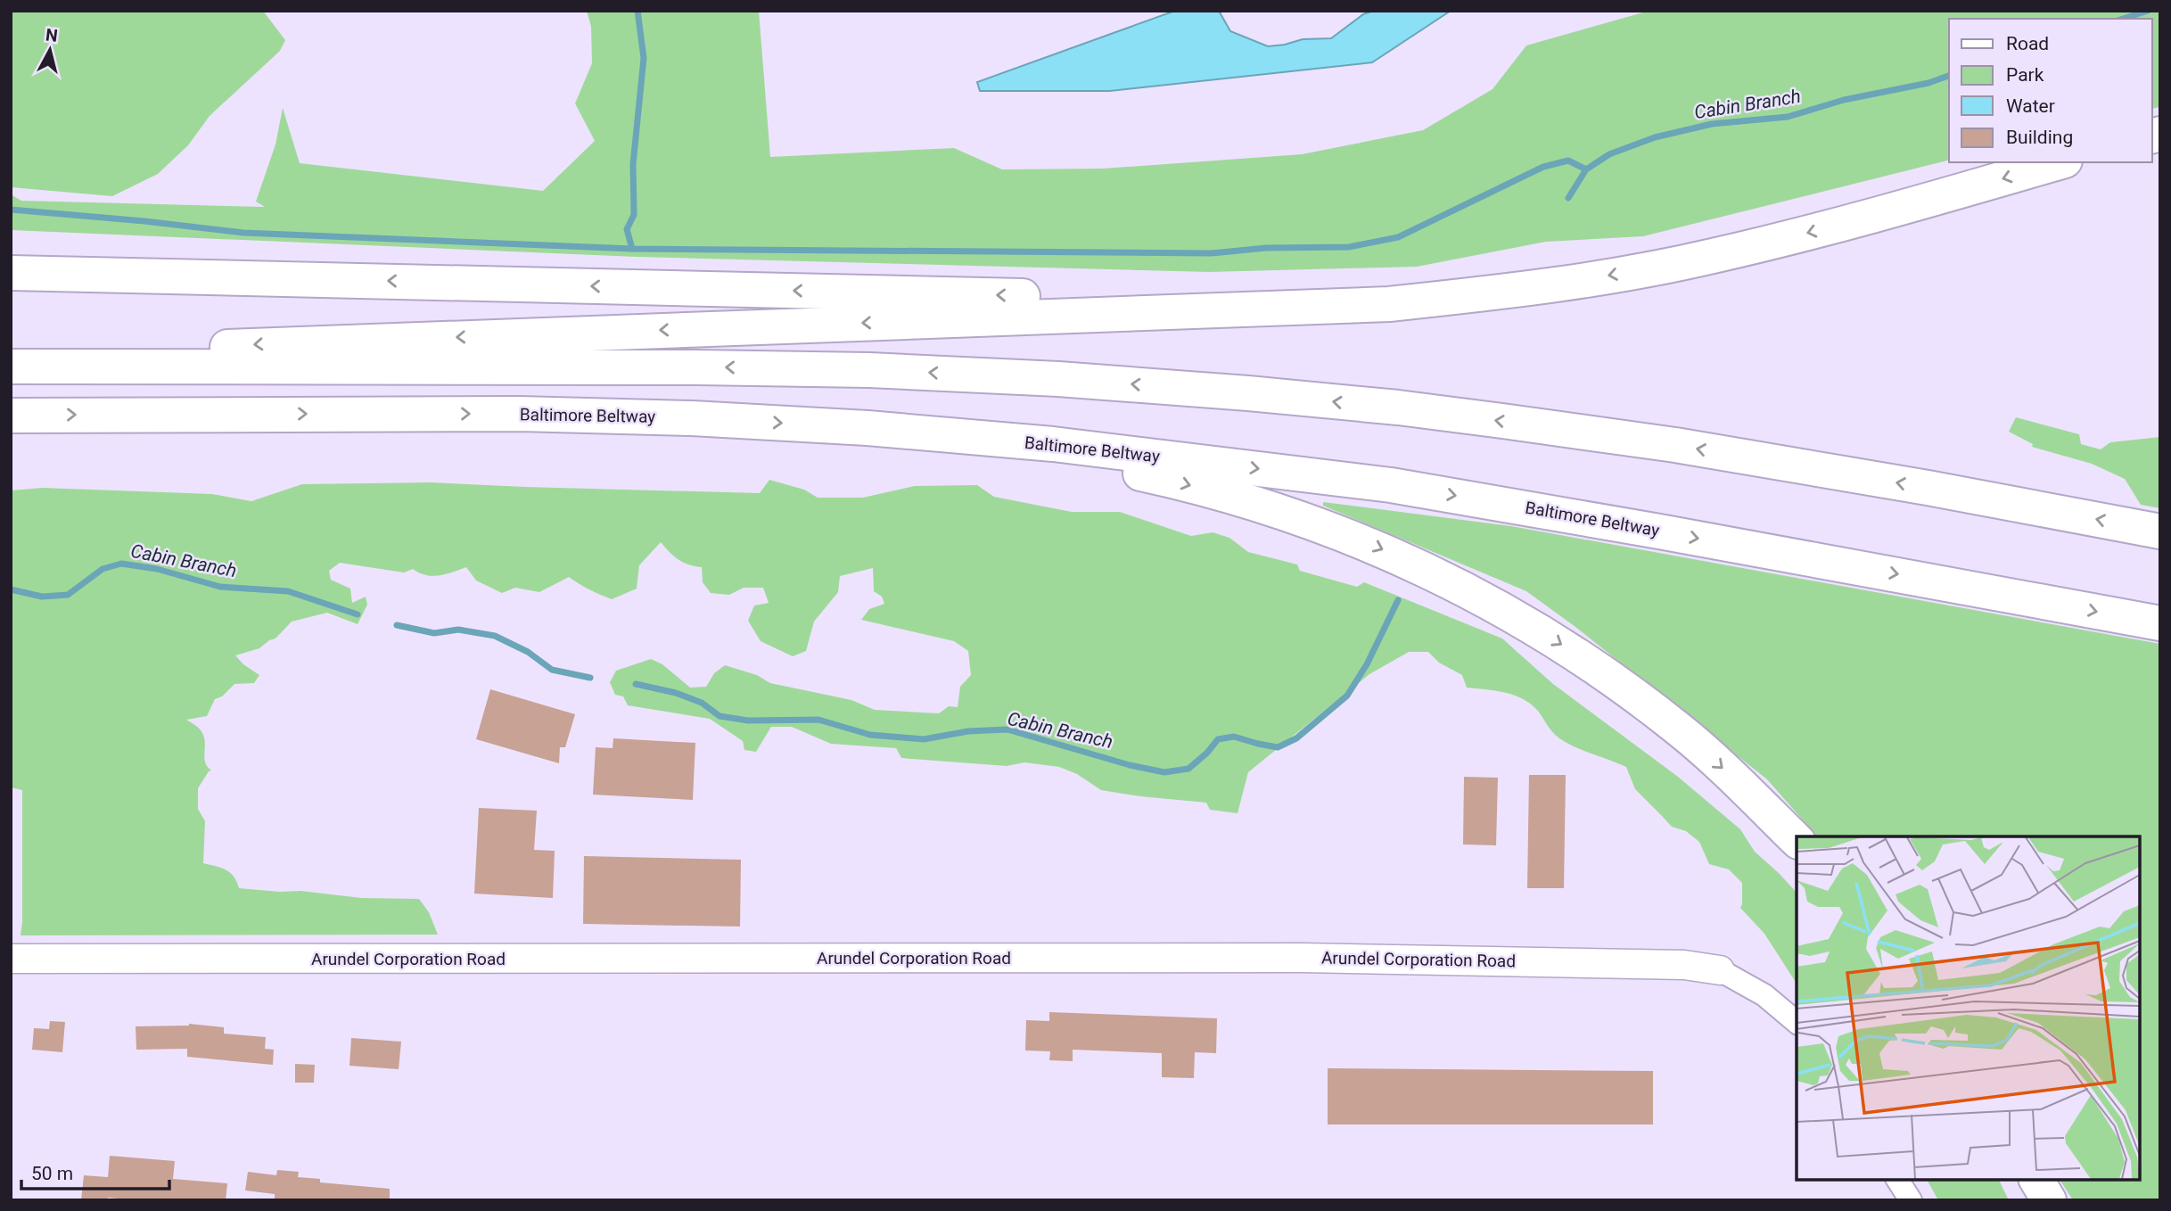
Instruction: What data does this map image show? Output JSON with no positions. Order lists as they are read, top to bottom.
{
  "streets": {
    "highway": ["Baltimore Beltway"],
    "street": ["Arundel Corporation Road"]
  },
  "water": ["Cabin Branch"],
  "legend": [
    "Road",
    "Park",
    "Water",
    "Building"
  ],
  "scale_bar": "50 m",
  "north": "top"
}
